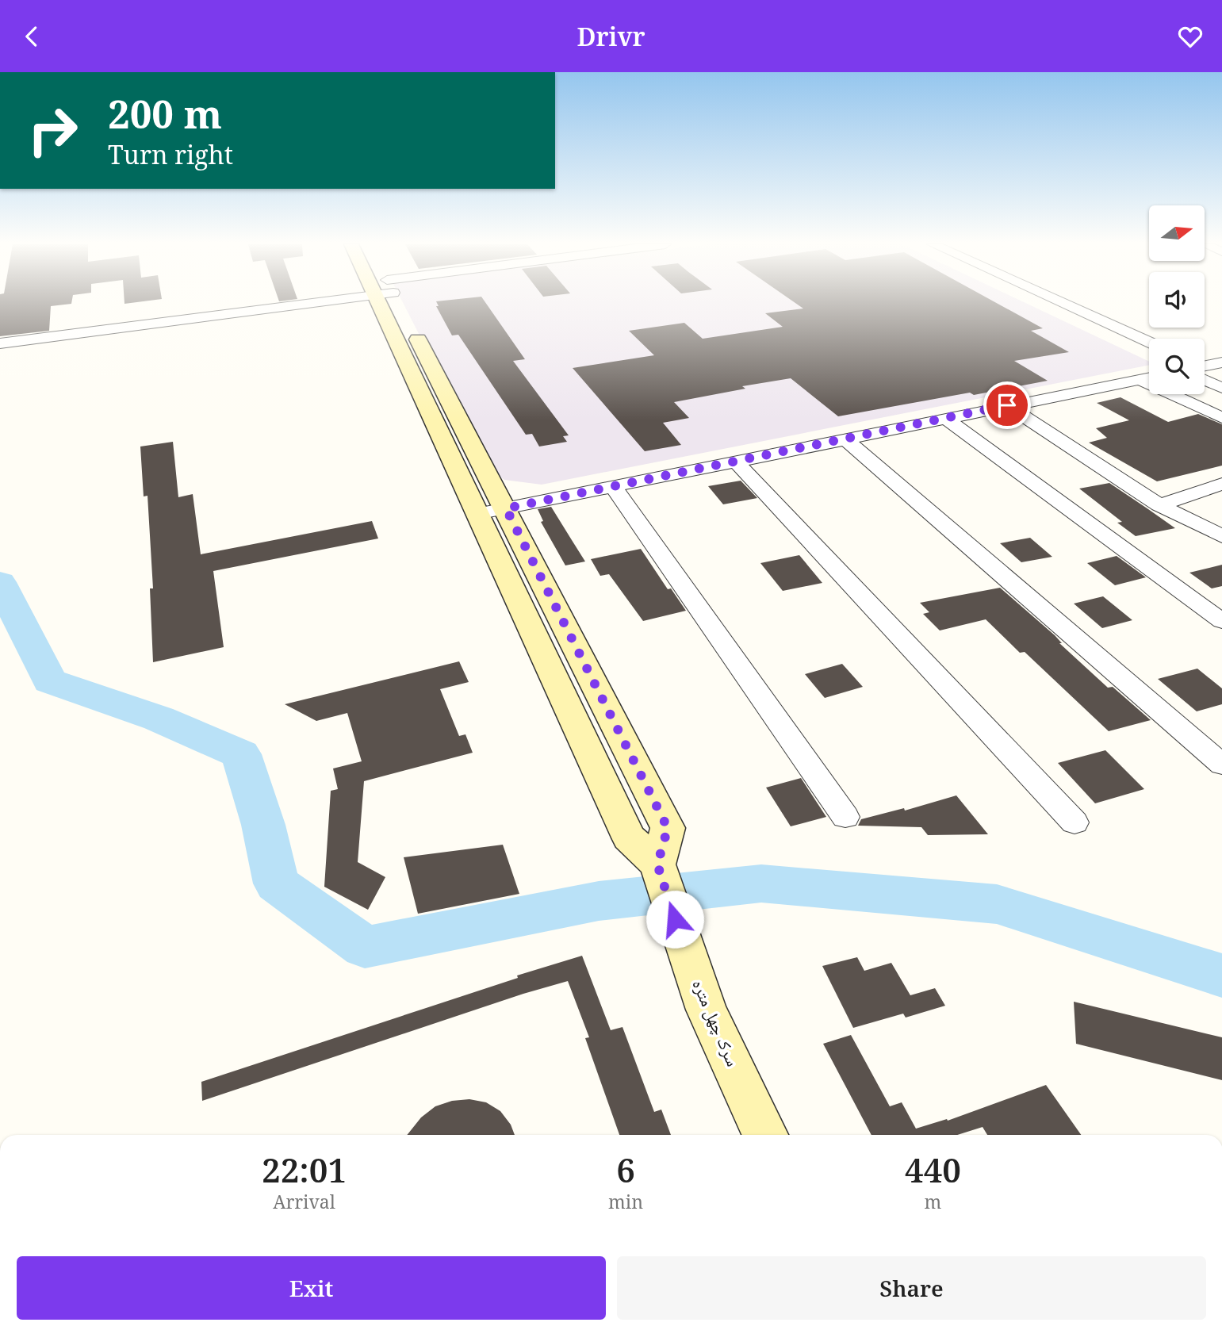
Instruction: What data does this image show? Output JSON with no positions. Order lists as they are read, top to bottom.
{
  "streets": {
    "street": ["سرک چهل متره"]
  },
  "north": "right",
  "page": {
    "header": "Drivr",
    "turn": ["200 m", "Turn right"],
    "eta": [
      "22:01",
      "Arrival",
      "6",
      "min",
      "440",
      "m"
    ],
    "buttons": ["Exit", "Share"]
  }
}
